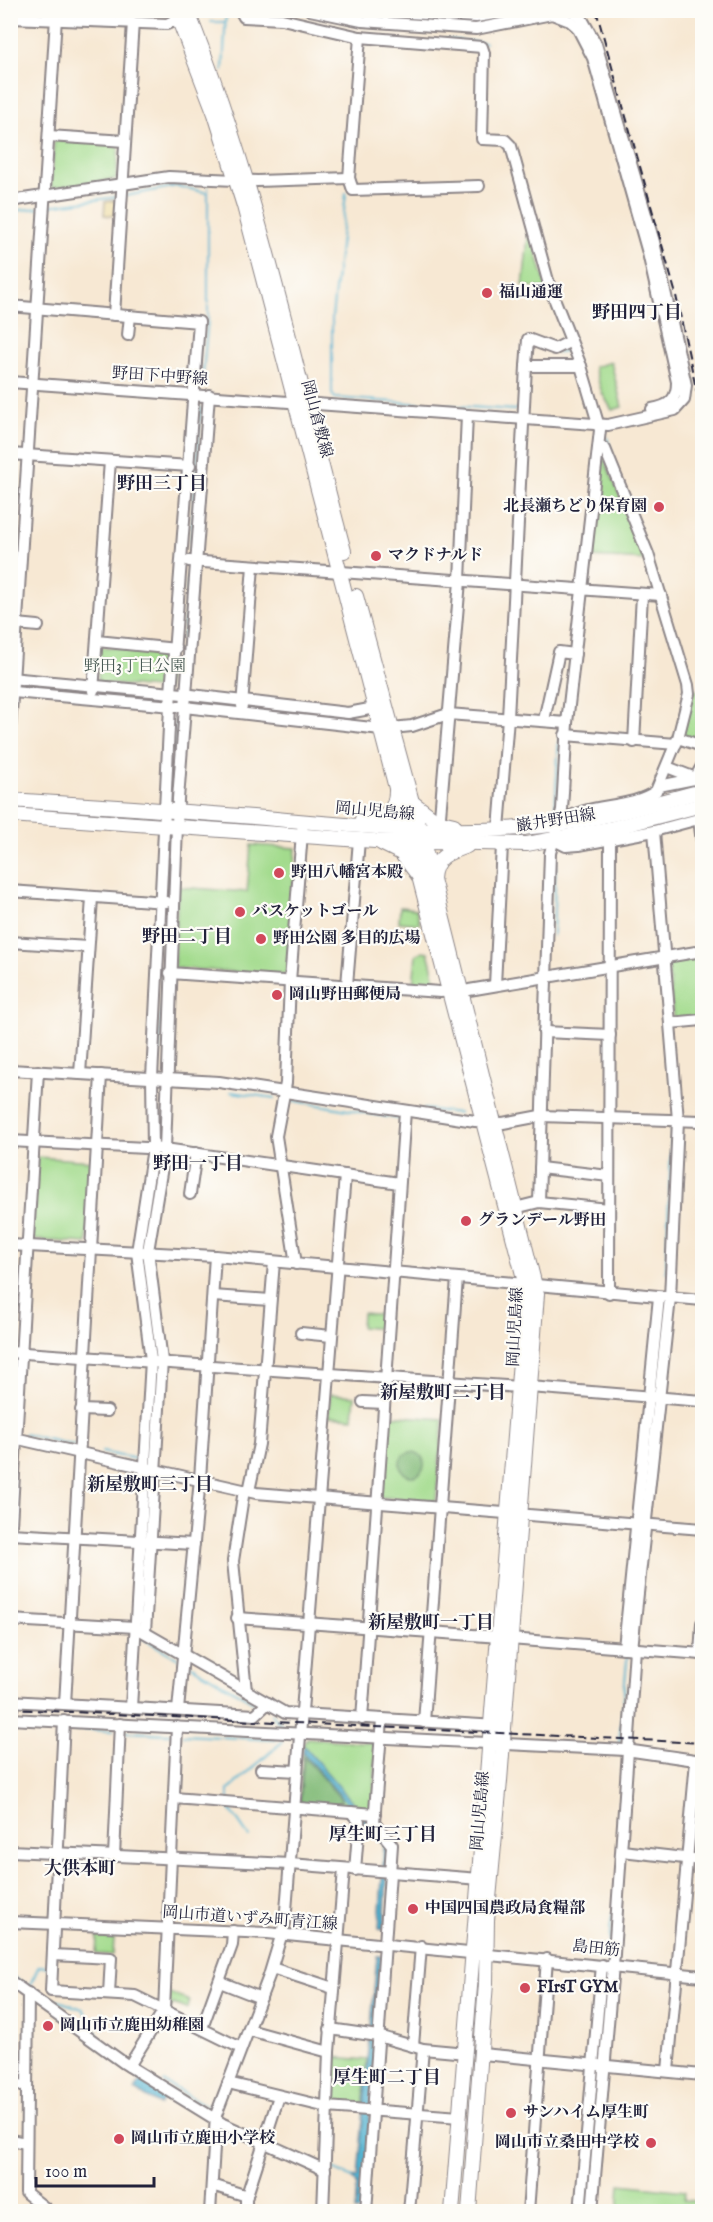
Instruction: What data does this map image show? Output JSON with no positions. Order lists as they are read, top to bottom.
{
  "streets": {
    "main road": ["岡山倉敷線", "岡山児島線", "巌井野田線"],
    "street": ["野田下中野線", "岡山市道いずみ町青江線", "島田筋"]
  },
  "crossings": [
    ["野田下中野線", "岡山倉敷線"],
    ["岡山倉敷線", "岡山児島線"],
    ["岡山倉敷線", "巌井野田線"],
    ["岡山児島線", "巌井野田線"],
    ["岡山児島線", "岡山市道いずみ町青江線"],
    ["岡山児島線", "島田筋"],
    ["岡山市道いずみ町青江線", "島田筋"]
  ],
  "districts": [
    "野田四丁目",
    "野田三丁目",
    "野田二丁目",
    "野田一丁目",
    "新屋敷町二丁目",
    "新屋敷町三丁目",
    "新屋敷町一丁目",
    "厚生町三丁目",
    "大供本町",
    "厚生町二丁目"
  ],
  "parks": ["野田3丁目公園"],
  "places": [
    "福山通運",
    "北長瀬ちどり保育園",
    "マクドナルド",
    "野田八幡宮本殿",
    "バスケットゴール",
    "野田公園 多目的広場",
    "岡山野田郵便局",
    "グランデール野田",
    "中国四国農政局食糧部",
    "FIrsT GYM",
    "岡山市立鹿田幼稚園",
    "サンハイム厚生町",
    "岡山市立鹿田小学校",
    "岡山市立桑田中学校"
  ],
  "scale_bar": "100 m"
}
